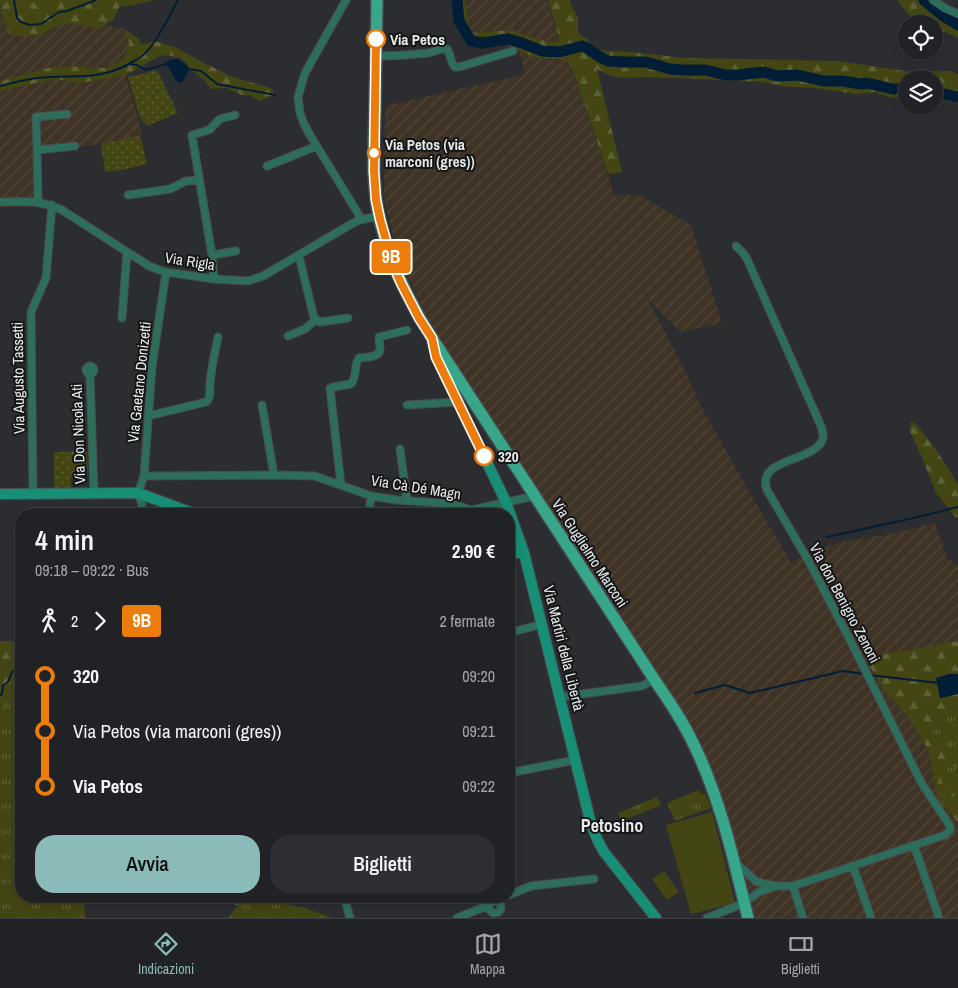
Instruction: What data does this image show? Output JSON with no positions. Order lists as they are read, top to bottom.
{
  "streets": {
    "main road": ["Via Guglielmo Marconi"],
    "street": [
      "Via Rigla",
      "Via Augusto Tassetti",
      "Via Gaetano Donizetti",
      "Via Don Nicola Ati",
      "Via Cà Dé Magn",
      "Via don Benigno Zenoni",
      "Via Martiri della Libertà"
    ]
  },
  "crossings": [
    ["Via Rigla", "Via Augusto Tassetti"],
    ["Via Rigla", "Via Gaetano Donizetti"],
    ["Via Rigla", "Via Guglielmo Marconi"],
    ["Via Gaetano Donizetti", "Via Cà Dé Magn"],
    ["Via Cà Dé Magn", "Via Guglielmo Marconi"],
    ["Via Cà Dé Magn", "Via Martiri della Libertà"],
    ["Via Guglielmo Marconi", "Via don Benigno Zenoni"],
    ["Via Guglielmo Marconi", "Via Martiri della Libertà"]
  ],
  "districts": ["Petosino"],
  "places": ["Via Petos", "Via Petos (via marconi (gres))", "320"],
  "lines": ["bus line 9B"],
  "page": {
    "on_map": "9B",
    "heading": ["4 min", "09:18 – 09:22 · Bus", "2.90 €"],
    "legs": ["2", "9B", "2 fermate"],
    "list": [
      {
        "name": "320",
        "value": "09:20"
      },
      {
        "name": "Via Petos (via marconi (gres))",
        "value": "09:21"
      },
      {
        "name": "Via Petos",
        "value": "09:22"
      }
    ],
    "buttons": ["Avvia", "Biglietti"],
    "tabs": ["Indicazioni", "Mappa", "Biglietti"]
  }
}
